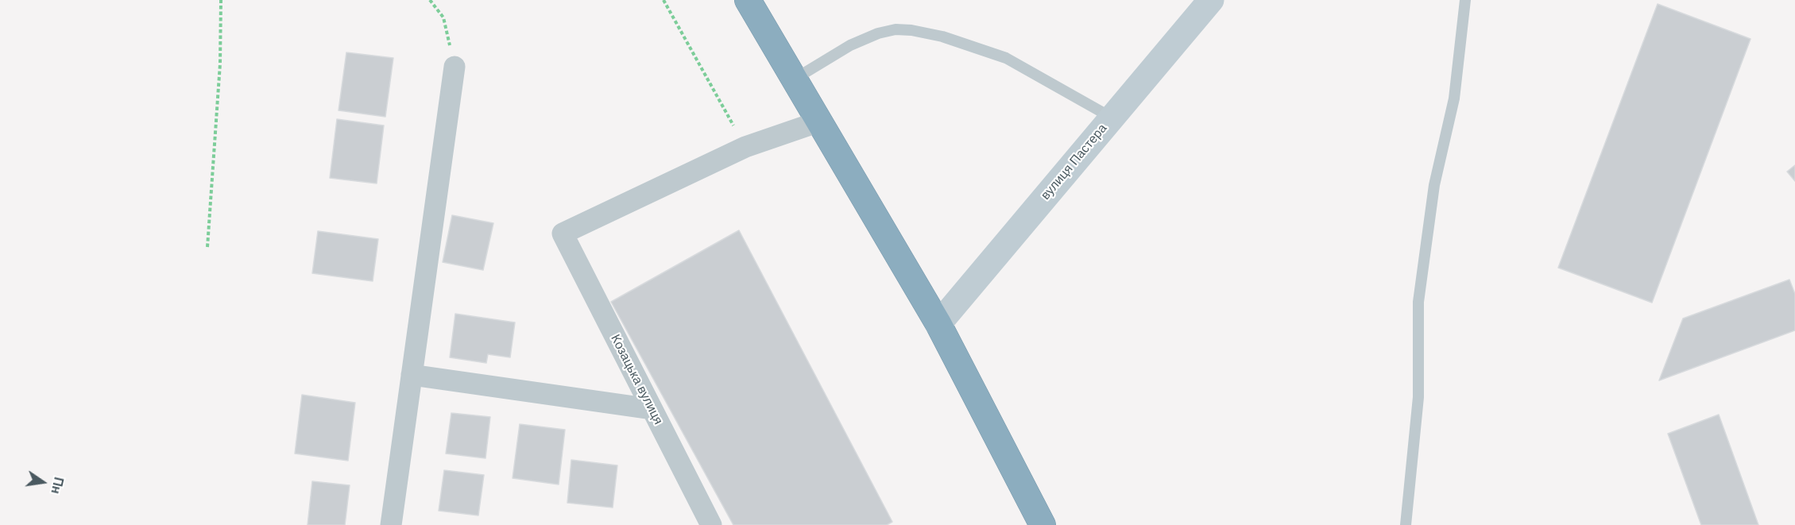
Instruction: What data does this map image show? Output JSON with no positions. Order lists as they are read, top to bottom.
{
  "streets": {
    "street": ["вулиця Пастера", "Козацька вулиця"]
  },
  "north": "right"
}
